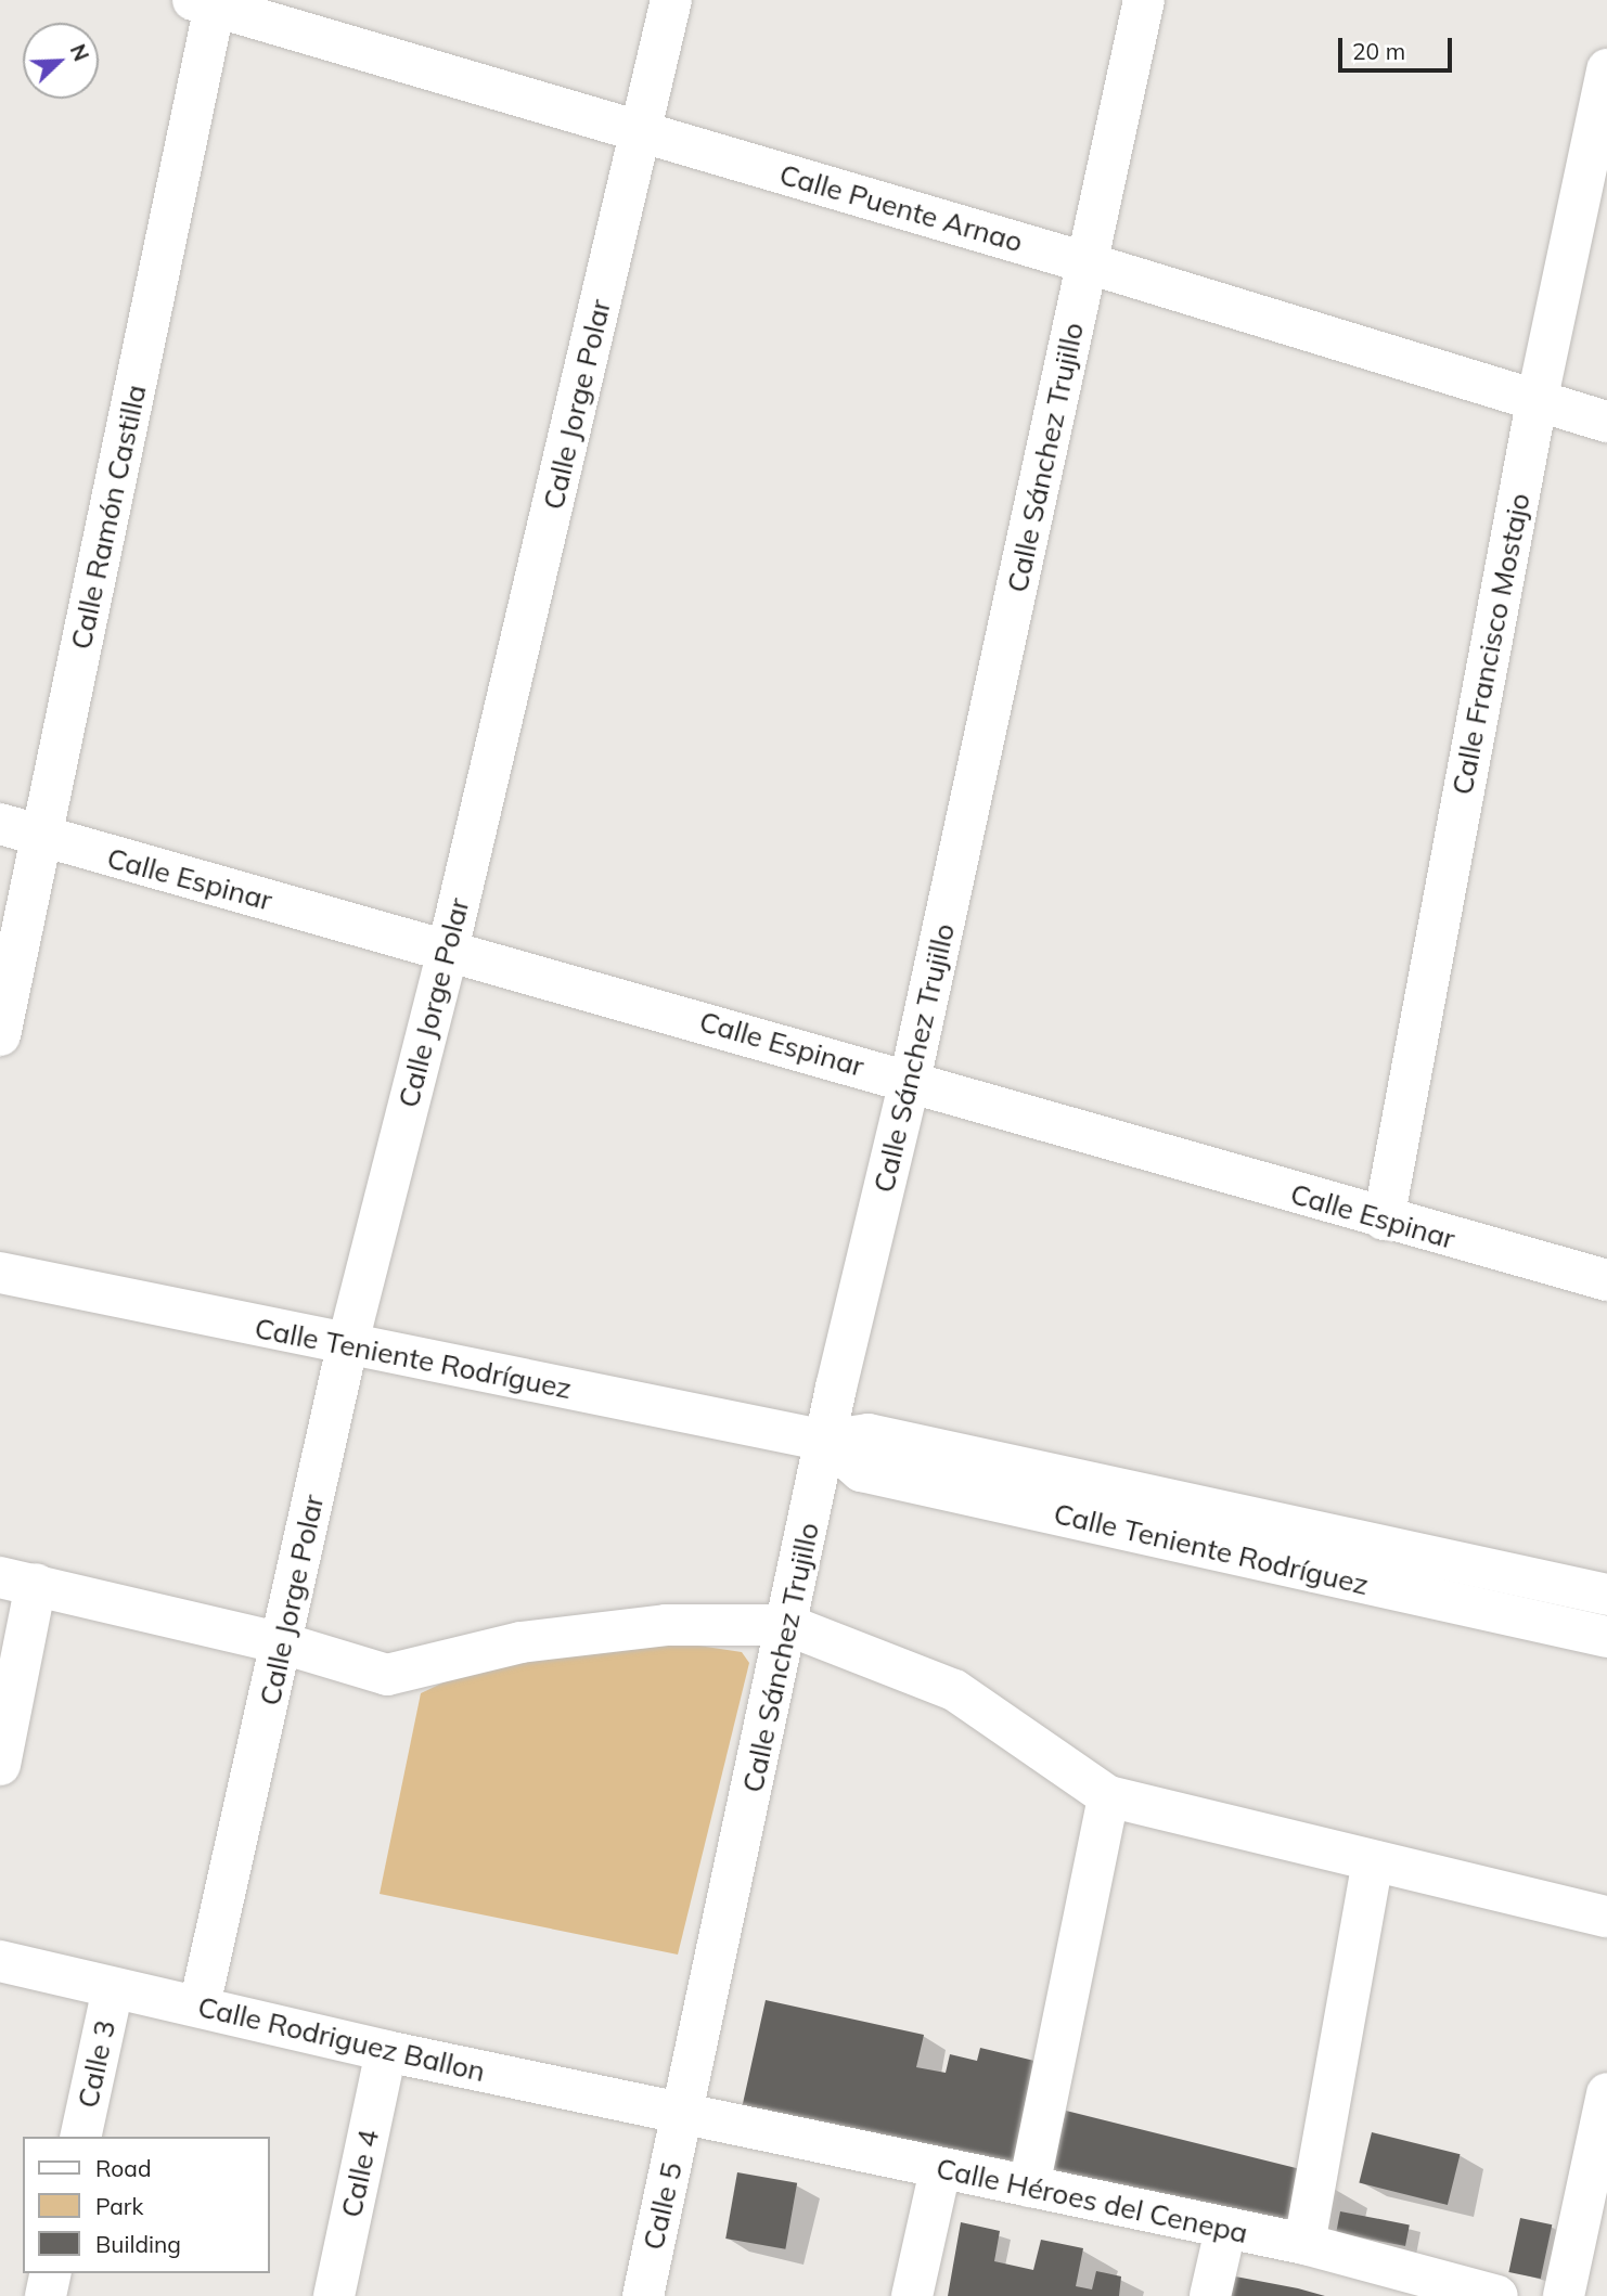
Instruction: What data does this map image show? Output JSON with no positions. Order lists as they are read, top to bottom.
{
  "streets": {
    "street": [
      "Calle Puente Arnao",
      "Calle Jorge Polar",
      "Calle Sánchez Trujillo",
      "Calle Ramón Castilla",
      "Calle Francisco Mostajo",
      "Calle Espinar",
      "Calle Teniente Rodríguez",
      "Calle Rodriguez Ballon",
      "Calle 3",
      "Calle 4",
      "Calle Héroes del Cenepa",
      "Calle 5"
    ]
  },
  "crossings": [
    ["Calle Puente Arnao", "Calle Jorge Polar"],
    ["Calle Puente Arnao", "Calle Sánchez Trujillo"],
    ["Calle Puente Arnao", "Calle Ramón Castilla"],
    ["Calle Puente Arnao", "Calle Francisco Mostajo"],
    ["Calle Jorge Polar", "Calle Espinar"],
    ["Calle Jorge Polar", "Calle Teniente Rodríguez"],
    ["Calle Jorge Polar", "Calle Rodriguez Ballon"],
    ["Calle Sánchez Trujillo", "Calle Espinar"],
    ["Calle Sánchez Trujillo", "Calle Teniente Rodríguez"],
    ["Calle Sánchez Trujillo", "Calle Rodriguez Ballon"],
    ["Calle Sánchez Trujillo", "Calle Héroes del Cenepa"],
    ["Calle Sánchez Trujillo", "Calle 5"],
    ["Calle Ramón Castilla", "Calle Espinar"],
    ["Calle Francisco Mostajo", "Calle Espinar"],
    ["Calle Rodriguez Ballon", "Calle 3"],
    ["Calle Rodriguez Ballon", "Calle 4"],
    ["Calle Rodriguez Ballon", "Calle Héroes del Cenepa"],
    ["Calle Rodriguez Ballon", "Calle 5"],
    ["Calle Héroes del Cenepa", "Calle 5"]
  ],
  "legend": ["Road", "Park", "Building"],
  "scale_bar": "20 m",
  "north": "top right"
}
